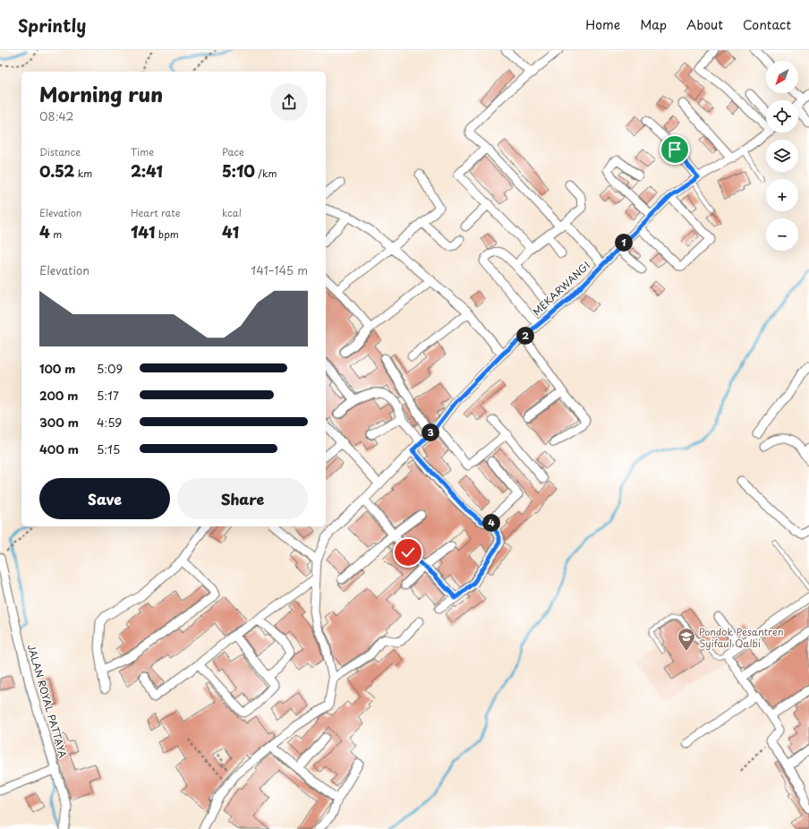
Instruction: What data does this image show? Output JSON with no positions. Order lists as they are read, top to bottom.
{
  "streets": {
    "street": ["MEKARWANGI", "JALAN ROYAL PATTAYA"]
  },
  "places": {
    "school or university": ["Pondok Pesantren Syifaul Qalbi"]
  },
  "north": "bottom left",
  "page": {
    "header": "Sprintly",
    "nav": [
      "Home",
      "Map",
      "About",
      "Contact"
    ],
    "map_buttons": ["+", "−"],
    "heading": ["Morning run", "08:42"],
    "stats": [
      ["Distance", "0.52 km"],
      ["Time", "2:41"],
      ["Pace", "5:10 /km"],
      ["Elevation", "4 m"],
      ["Heart rate", "141 bpm"],
      ["kcal", "41"]
    ],
    "pins": [
      "1",
      "2",
      "3",
      "4"
    ],
    "chart": ["Elevation", "141–145 m"],
    "list": [
      {
        "name": "100 m",
        "note": "5:09"
      },
      {
        "name": "200 m",
        "note": "5:17"
      },
      {
        "name": "300 m",
        "note": "4:59"
      },
      {
        "name": "400 m",
        "note": "5:15"
      }
    ],
    "buttons": ["Save", "Share"]
  }
}
